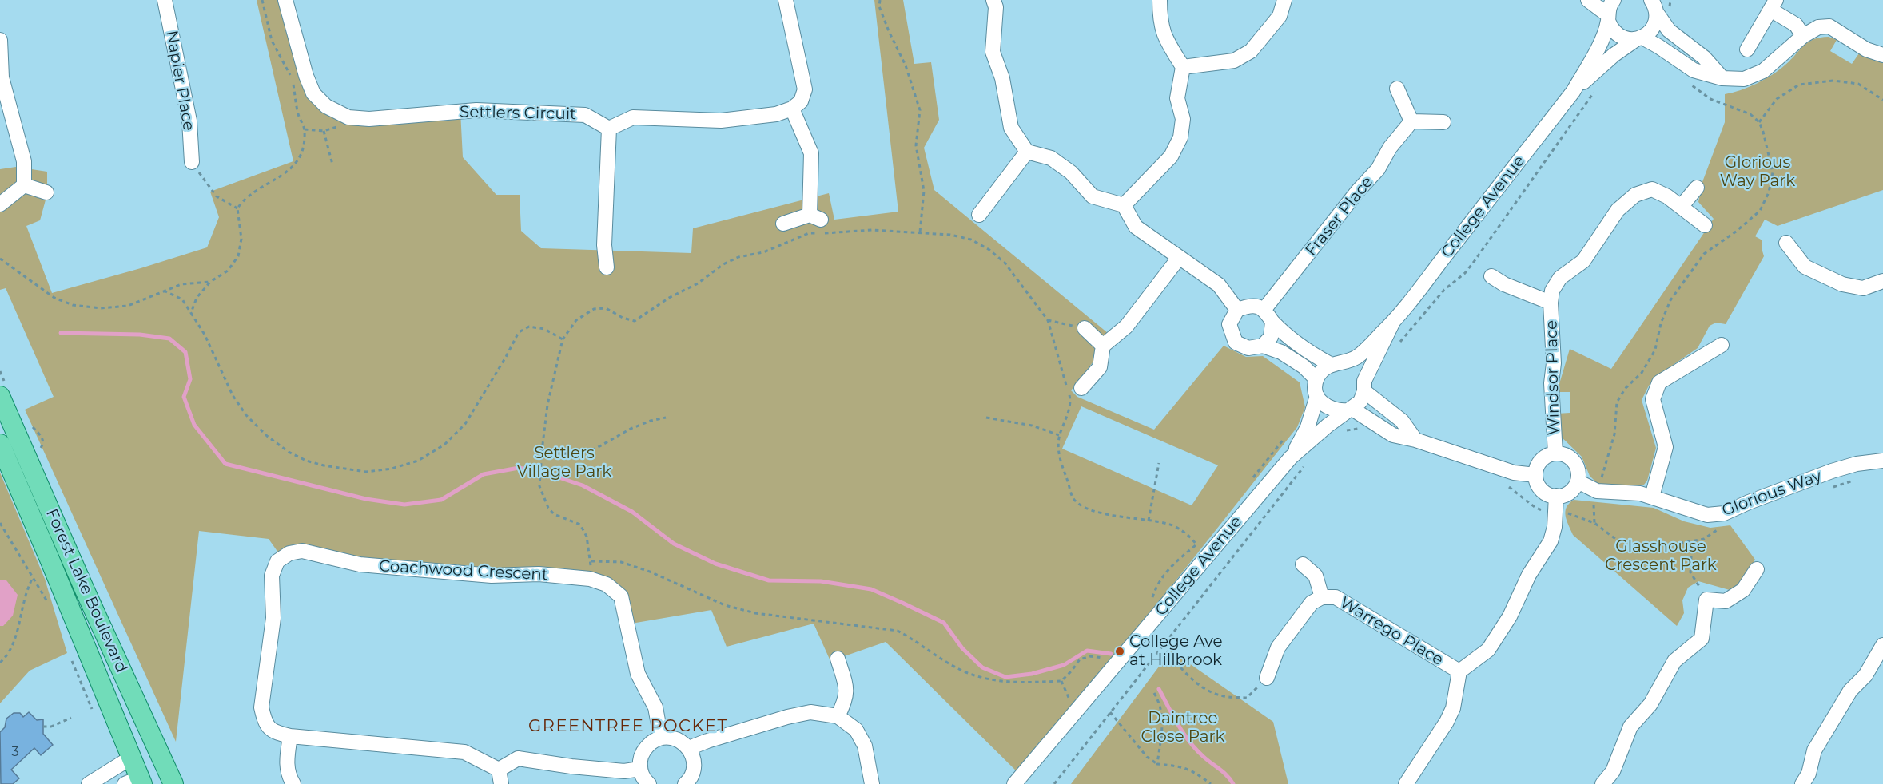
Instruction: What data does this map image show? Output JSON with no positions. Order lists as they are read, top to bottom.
{
  "streets": {
    "main road": ["Forest Lake Boulevard"],
    "street": [
      "Napier Place",
      "Settlers Circuit",
      "College Avenue",
      "Fraser Place",
      "Windsor Place",
      "Glorious Way",
      "Coachwood Crescent",
      "Warrego Place"
    ]
  },
  "crossings": [
    ["Windsor Place", "Glorious Way"]
  ],
  "districts": ["GREENTREE POCKET"],
  "parks": [
    "Glorious Way Park",
    "Settlers Village Park",
    "Glasshouse Crescent Park",
    "Daintree Close Park"
  ],
  "places": ["College Ave at Hillbrook"],
  "house_numbers": ["3"]
}
